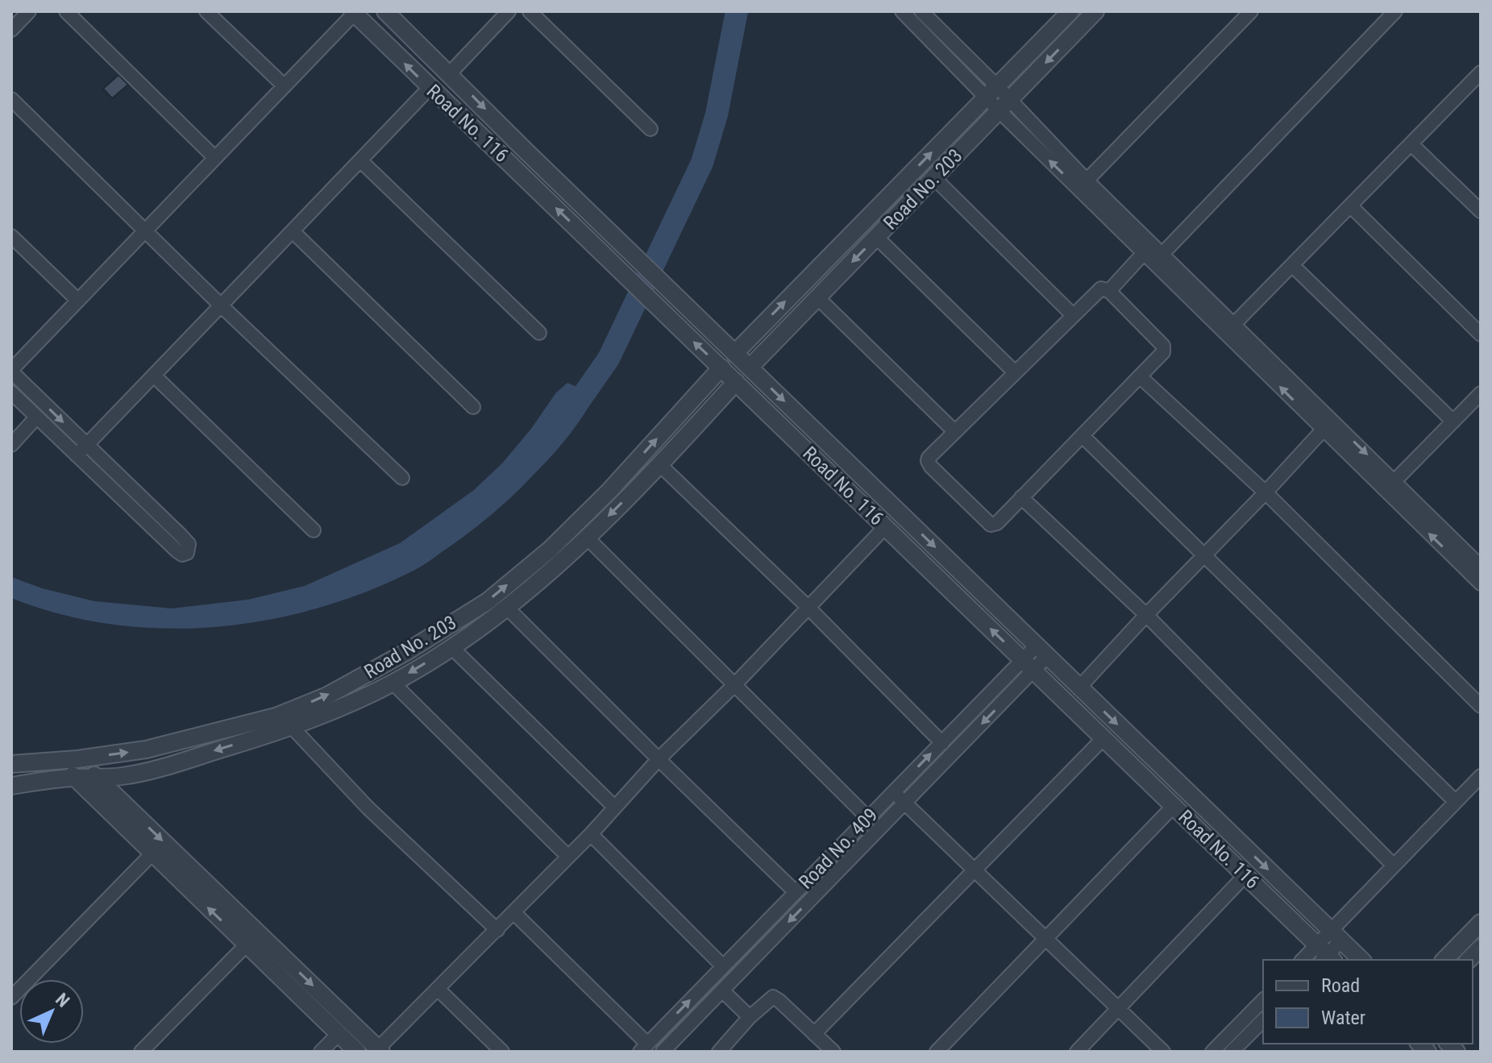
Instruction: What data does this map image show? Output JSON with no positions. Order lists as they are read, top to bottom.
{
  "streets": {
    "street": ["Road No. 116", "Road No. 203", "Road No. 409"]
  },
  "crossings": [
    ["Road No. 116", "Road No. 203"],
    ["Road No. 116", "Road No. 409"]
  ],
  "legend": ["Road", "Water"],
  "north": "top right"
}
